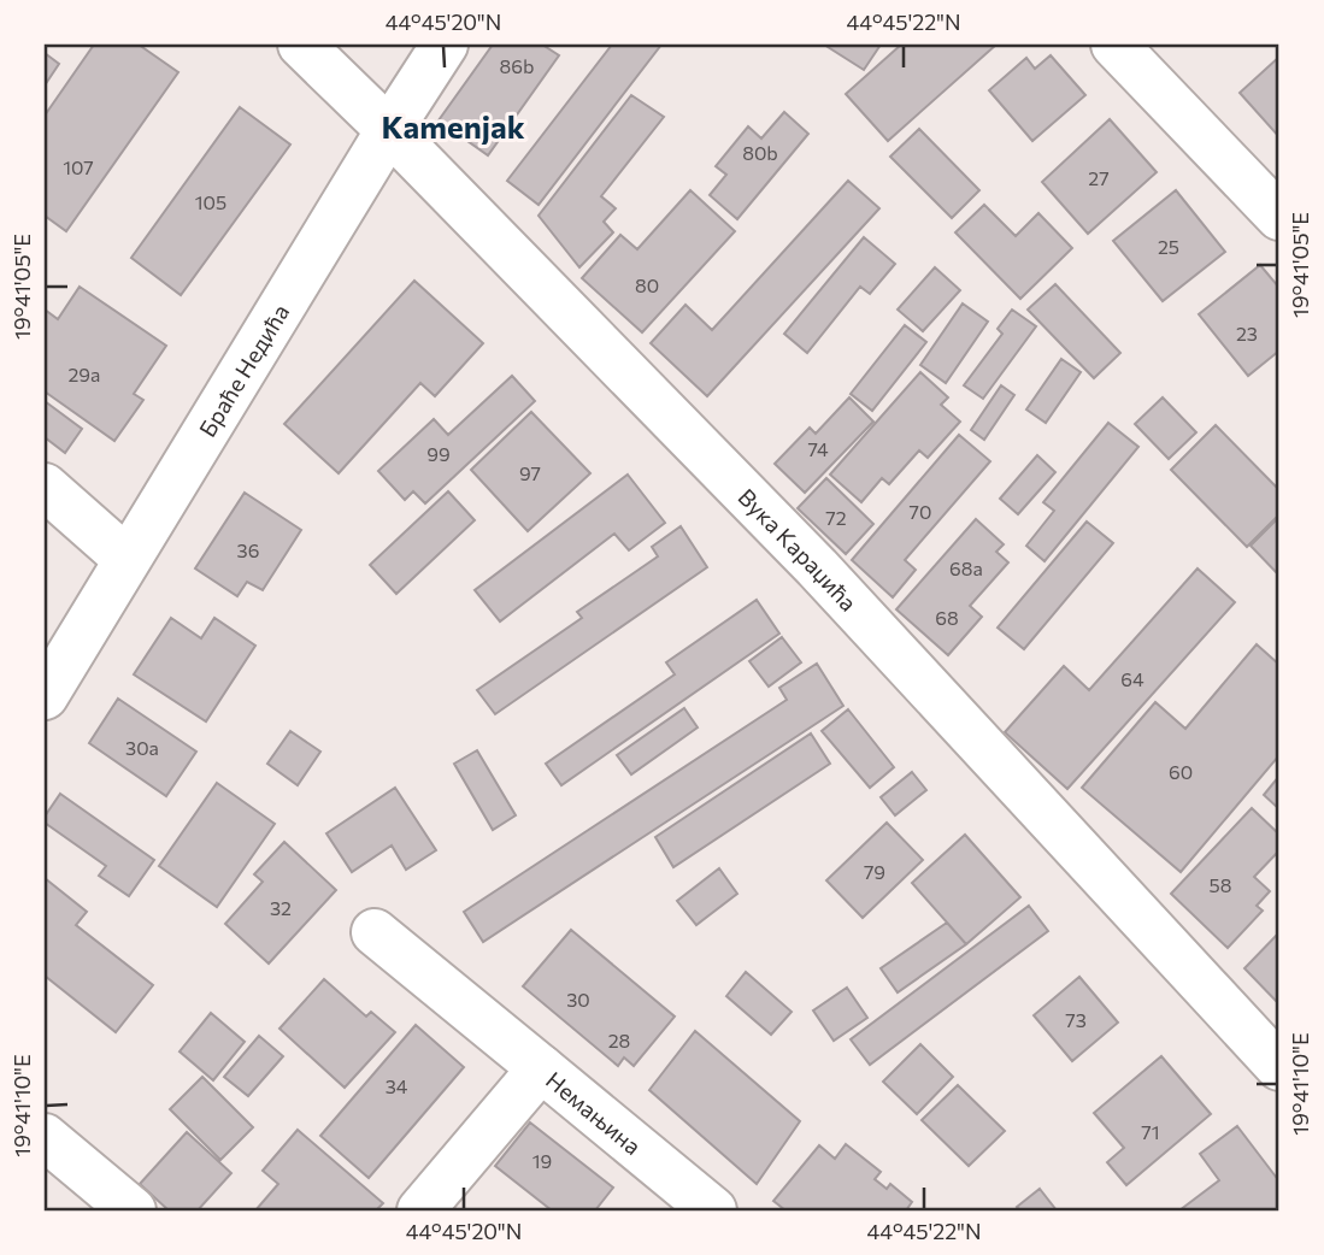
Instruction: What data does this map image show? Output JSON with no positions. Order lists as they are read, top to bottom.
{
  "streets": {
    "street": ["Браће Недића", "Вука Караџића", "Немањина"]
  },
  "crossings": [
    ["Браће Недића", "Вука Караџића"]
  ],
  "districts": ["Kamenjak"],
  "house_numbers": [
    "86b",
    "80b",
    "107",
    "27",
    "105",
    "25",
    "80",
    "23",
    "29a",
    "74",
    "99",
    "97",
    "70",
    "72",
    "36",
    "68a",
    "68",
    "64",
    "30a",
    "60",
    "79",
    "58",
    "32",
    "30",
    "73",
    "28",
    "34",
    "71",
    "19"
  ],
  "coordinates": [
    "44°45'20\"N",
    "44°45'22\"N",
    "19°41'05\"E",
    "19°41'10\"E"
  ]
}
